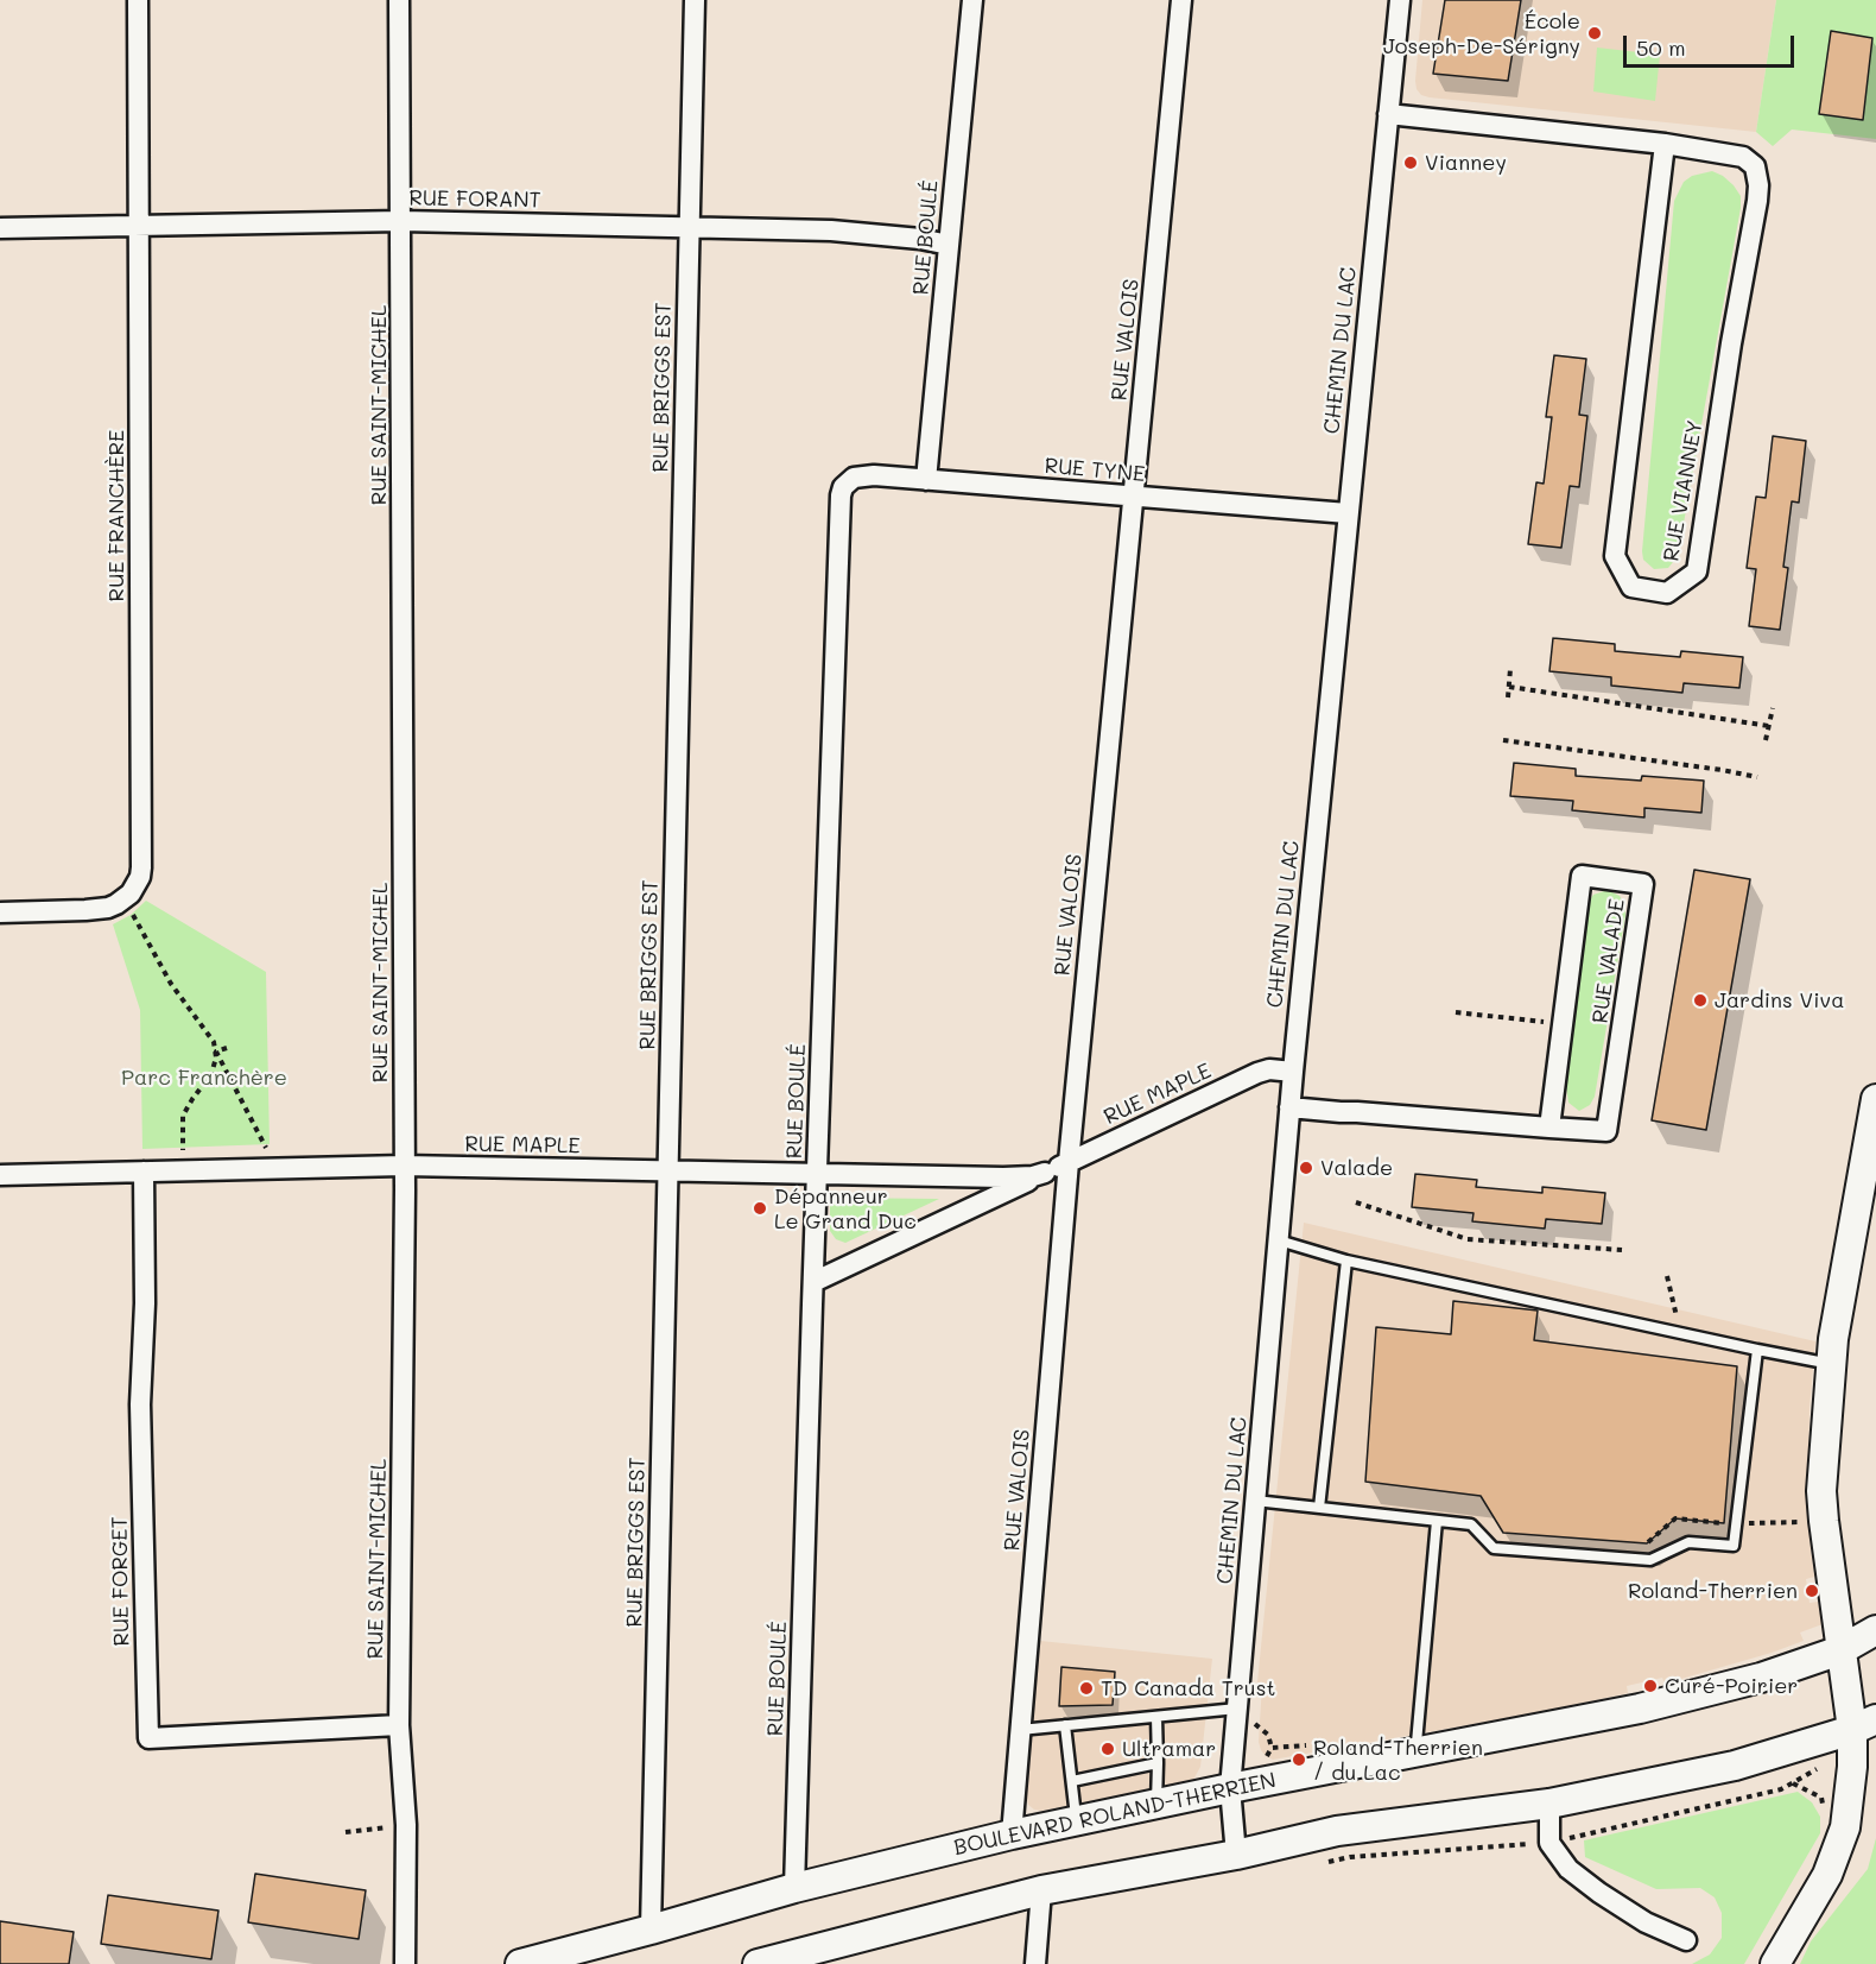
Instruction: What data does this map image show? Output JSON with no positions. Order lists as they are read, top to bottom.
{
  "streets": {
    "main road": ["BOULEVARD ROLAND-THERRIEN"],
    "street": [
      "RUE FORANT",
      "RUE BOULÉ",
      "RUE VALOIS",
      "CHEMIN DU LAC",
      "RUE BRIGGS EST",
      "RUE SAINT-MICHEL",
      "RUE TYNE",
      "RUE VIANNEY",
      "RUE FRANCHÈRE",
      "RUE VALADE",
      "RUE MAPLE",
      "RUE FORGET"
    ]
  },
  "crossings": [
    ["RUE FORANT", "RUE BOULÉ"],
    ["RUE FORANT", "RUE BRIGGS EST"],
    ["RUE FORANT", "RUE SAINT-MICHEL"],
    ["RUE FORANT", "RUE FRANCHÈRE"],
    ["RUE BOULÉ", "RUE TYNE"],
    ["RUE BOULÉ", "RUE MAPLE"],
    ["RUE BOULÉ", "BOULEVARD ROLAND-THERRIEN"],
    ["RUE VALOIS", "RUE TYNE"],
    ["RUE VALOIS", "RUE MAPLE"],
    ["RUE VALOIS", "BOULEVARD ROLAND-THERRIEN"],
    ["CHEMIN DU LAC", "RUE TYNE"],
    ["CHEMIN DU LAC", "RUE VIANNEY"],
    ["CHEMIN DU LAC", "RUE VALADE"],
    ["CHEMIN DU LAC", "RUE MAPLE"],
    ["CHEMIN DU LAC", "BOULEVARD ROLAND-THERRIEN"],
    ["RUE BRIGGS EST", "RUE MAPLE"],
    ["RUE BRIGGS EST", "BOULEVARD ROLAND-THERRIEN"],
    ["RUE SAINT-MICHEL", "RUE MAPLE"],
    ["RUE SAINT-MICHEL", "RUE FORGET"],
    ["RUE MAPLE", "RUE FORGET"]
  ],
  "parks": ["Parc Franchère"],
  "places": [
    "École Joseph-De-Sérigny",
    "Vianney",
    "Jardins Viva",
    "Valade",
    "Dépanneur Le Grand Duc",
    "Roland-Therrien",
    "Curé-Poirier",
    "TD Canada Trust",
    "Ultramar",
    "Roland-Therrien / du Lac"
  ],
  "scale_bar": "50 m"
}
